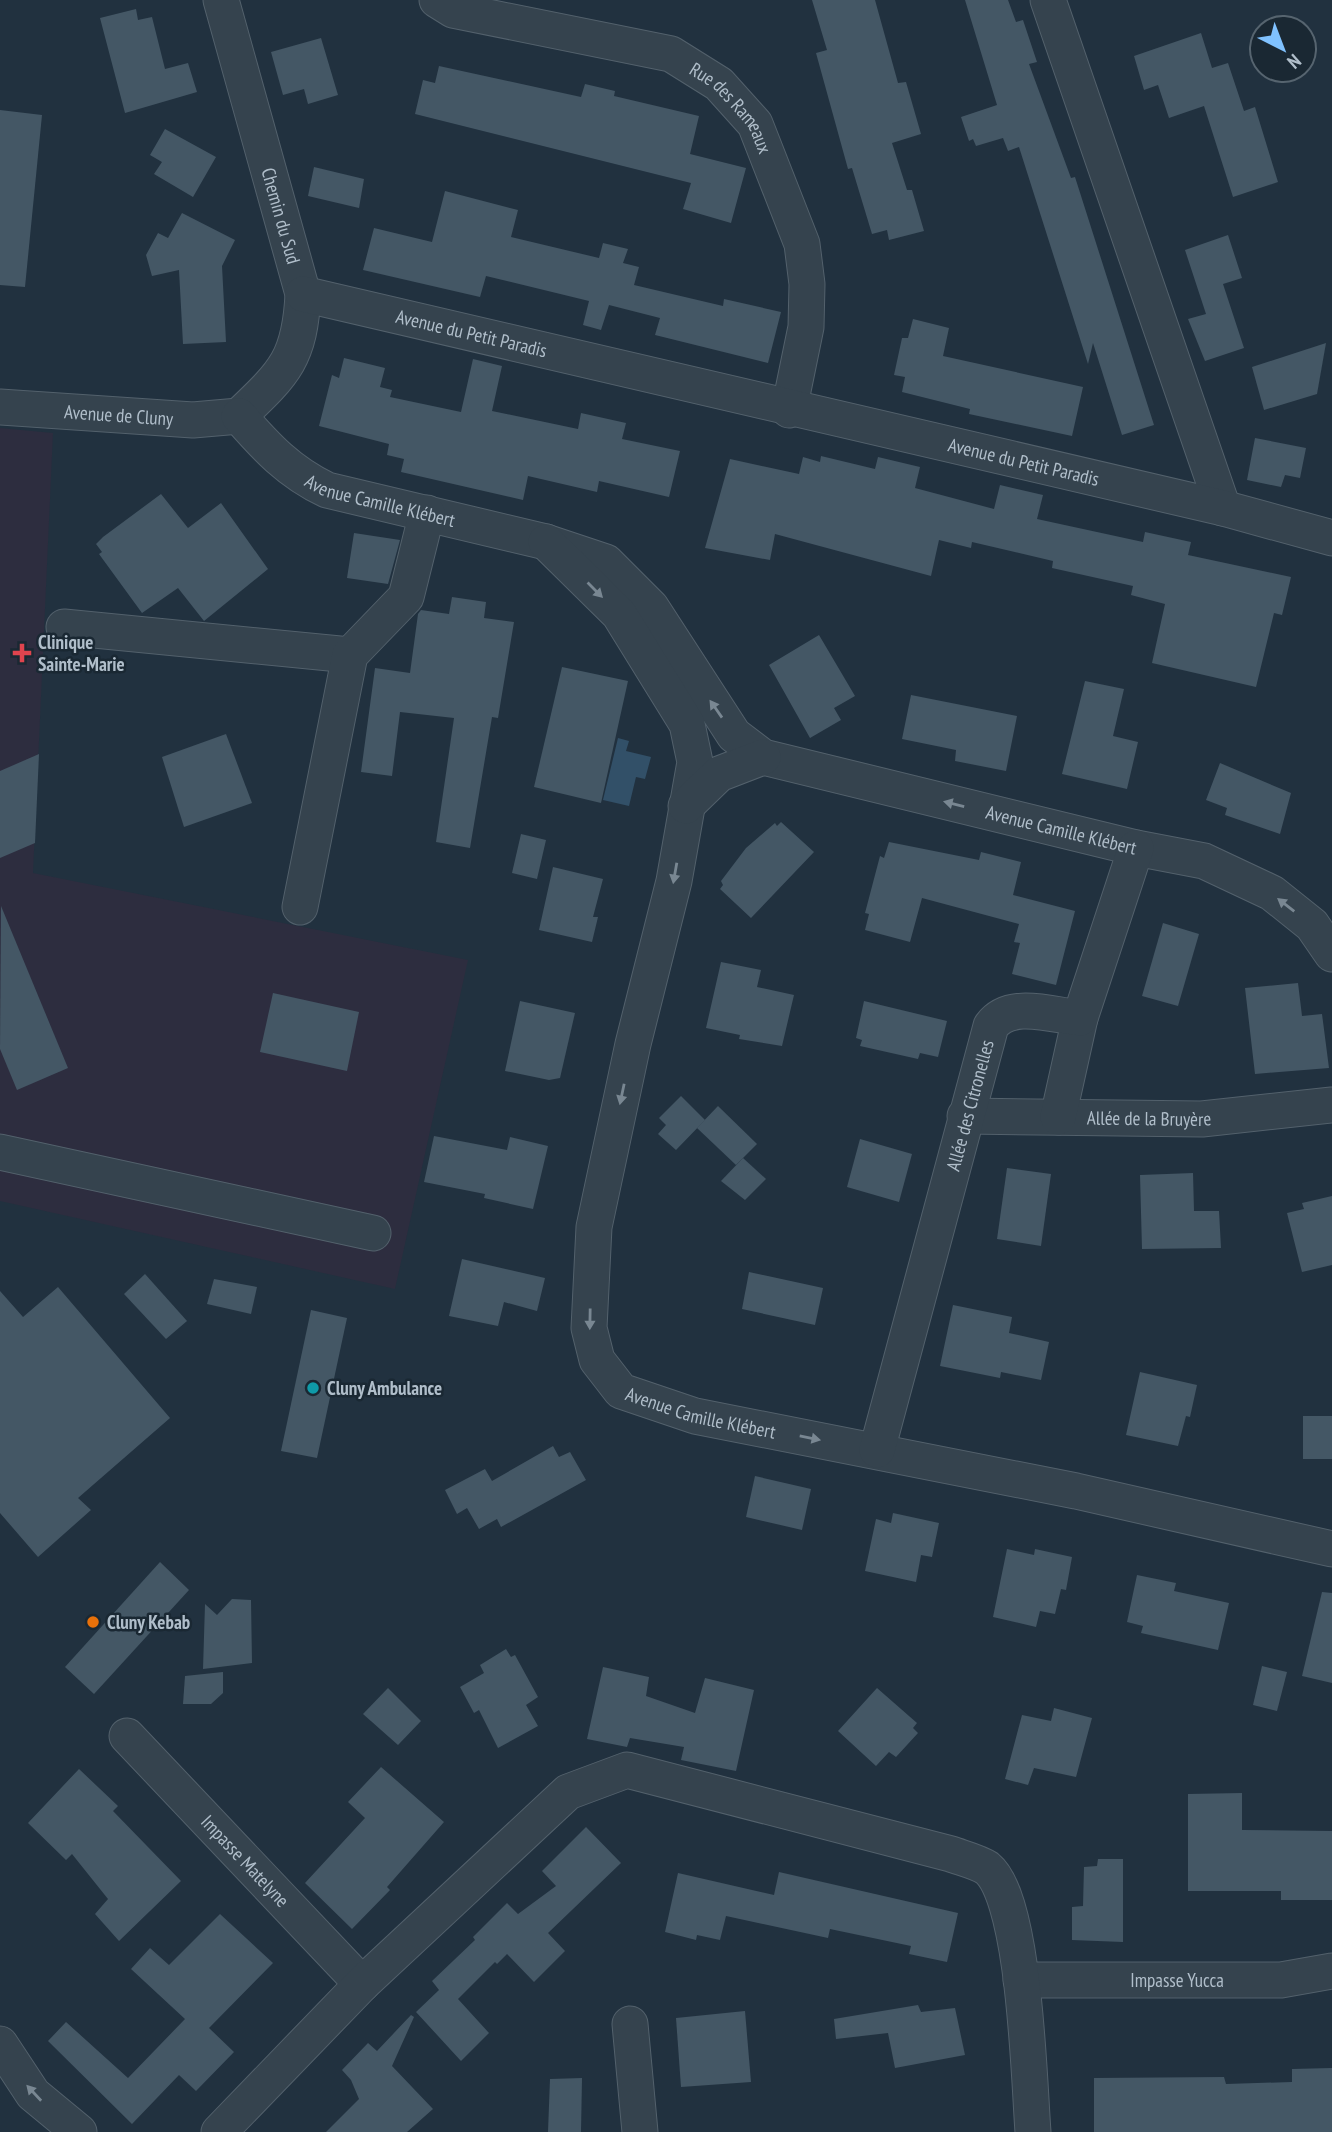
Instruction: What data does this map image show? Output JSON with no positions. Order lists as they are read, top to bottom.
{
  "streets": {
    "street": [
      "Rue des Rameaux",
      "Chemin du Sud",
      "Avenue du Petit Paradis",
      "Avenue de Cluny",
      "Avenue Camille Klébert",
      "Allée des Citronelles",
      "Allée de la Bruyère",
      "Impasse Matelyne",
      "Impasse Yucca"
    ]
  },
  "crossings": [
    ["Rue des Rameaux", "Avenue du Petit Paradis"],
    ["Chemin du Sud", "Avenue du Petit Paradis"],
    ["Chemin du Sud", "Avenue de Cluny"],
    ["Chemin du Sud", "Avenue Camille Klébert"],
    ["Avenue de Cluny", "Avenue Camille Klébert"],
    ["Avenue Camille Klébert", "Allée des Citronelles"],
    ["Allée des Citronelles", "Allée de la Bruyère"]
  ],
  "places": {
    "health": ["Clinique Sainte-Marie"],
    "other": ["Cluny Ambulance", "Cluny Kebab"]
  },
  "north": "bottom right"
}
